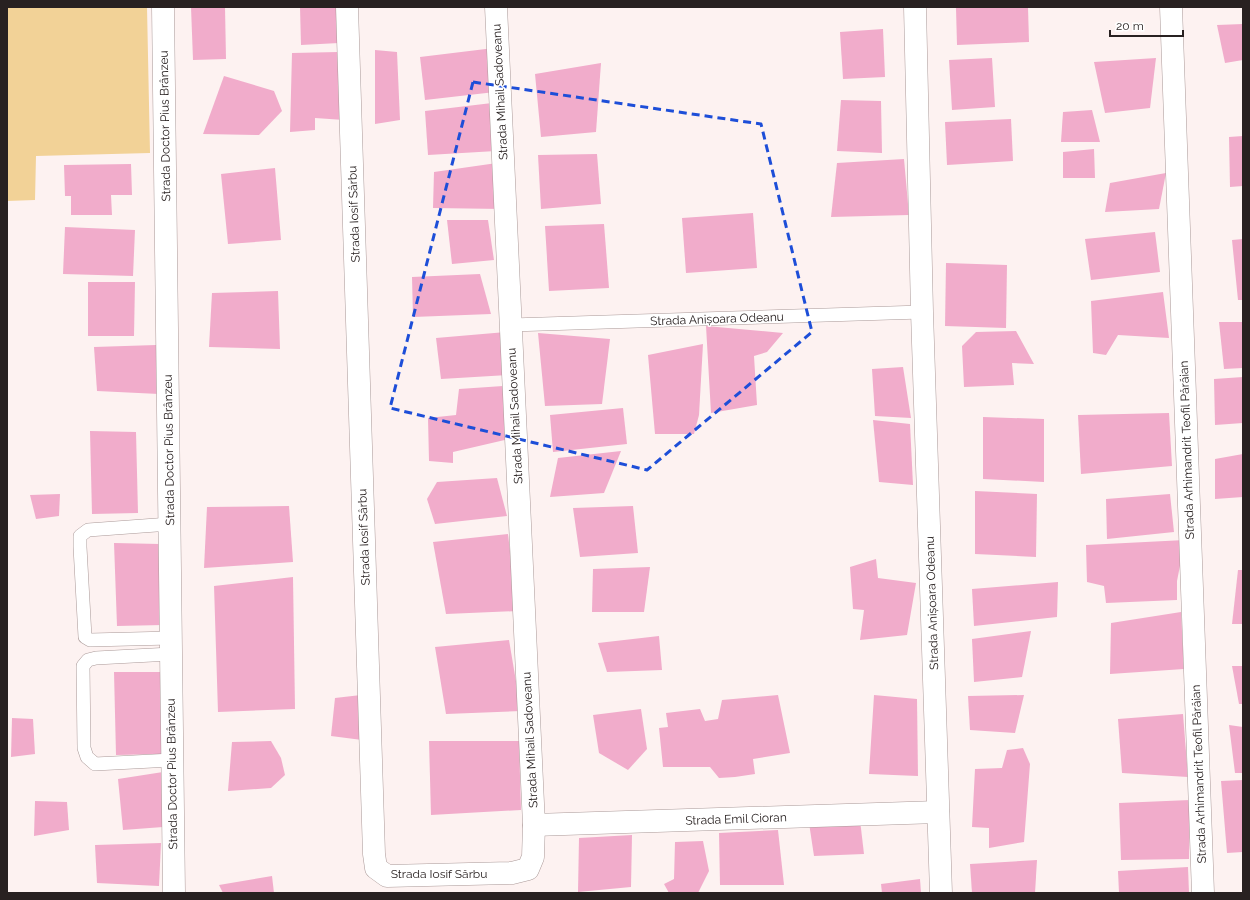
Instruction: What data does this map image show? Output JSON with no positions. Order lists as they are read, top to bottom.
{
  "streets": {
    "street": [
      "Strada Mihail Sadoveanu",
      "Strada Doctor Pius Brânzeu",
      "Strada Iosif Sârbu",
      "Strada Anișoara Odeanu",
      "Strada Arhimandrit Teofil Părăian",
      "Strada Emil Cioran"
    ]
  },
  "crossings": [
    ["Strada Mihail Sadoveanu", "Strada Iosif Sârbu"],
    ["Strada Mihail Sadoveanu", "Strada Anișoara Odeanu"],
    ["Strada Mihail Sadoveanu", "Strada Emil Cioran"],
    ["Strada Iosif Sârbu", "Strada Emil Cioran"],
    ["Strada Anișoara Odeanu", "Strada Emil Cioran"]
  ],
  "scale_bar": "20 m"
}
